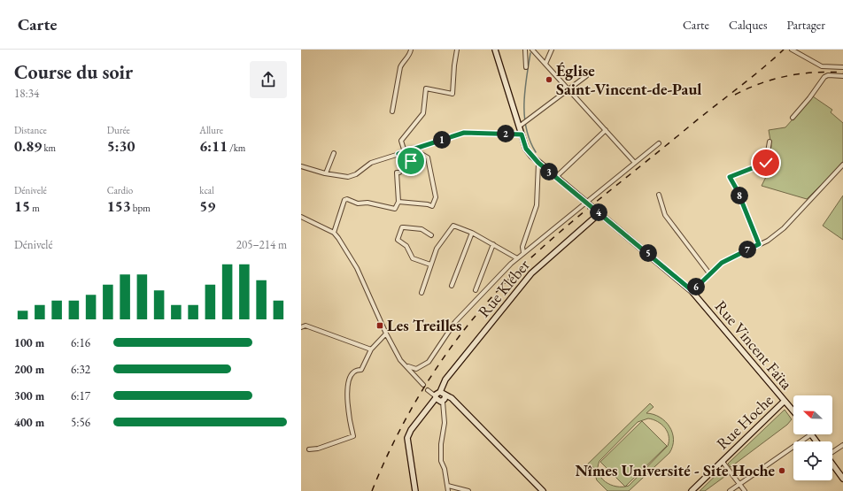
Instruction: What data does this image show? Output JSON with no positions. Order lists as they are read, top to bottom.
{
  "streets": {
    "street": ["Rue Kléber", "Rue Vincent Faïta", "Rue Hoche"]
  },
  "crossings": [
    ["Rue Kléber", "Rue Vincent Faïta"],
    ["Rue Vincent Faïta", "Rue Hoche"]
  ],
  "places": {
    "other": ["Église Saint-Vincent-de-Paul", "Nîmes Université - Site Hoche"],
    "transit": ["Les Treilles"]
  },
  "north": "left",
  "page": {
    "header": "Carte",
    "nav": ["Carte", "Calques", "Partager"],
    "heading": ["Course du soir", "18:34"],
    "stats": [
      ["Distance", "0.89 km"],
      ["Durée", "5:30"],
      ["Allure", "6:11 /km"],
      ["Dénivelé", "15 m"],
      ["Cardio", "153 bpm"],
      ["kcal", "59"]
    ],
    "pins": [
      "2",
      "1",
      "3",
      "8",
      "4",
      "7",
      "5",
      "6"
    ],
    "chart": ["Dénivelé", "205–214 m"],
    "list": [
      {
        "name": "100 m",
        "note": "6:16"
      },
      {
        "name": "200 m",
        "note": "6:32"
      },
      {
        "name": "300 m",
        "note": "6:17"
      },
      {
        "name": "400 m",
        "note": "5:56"
      }
    ]
  }
}
